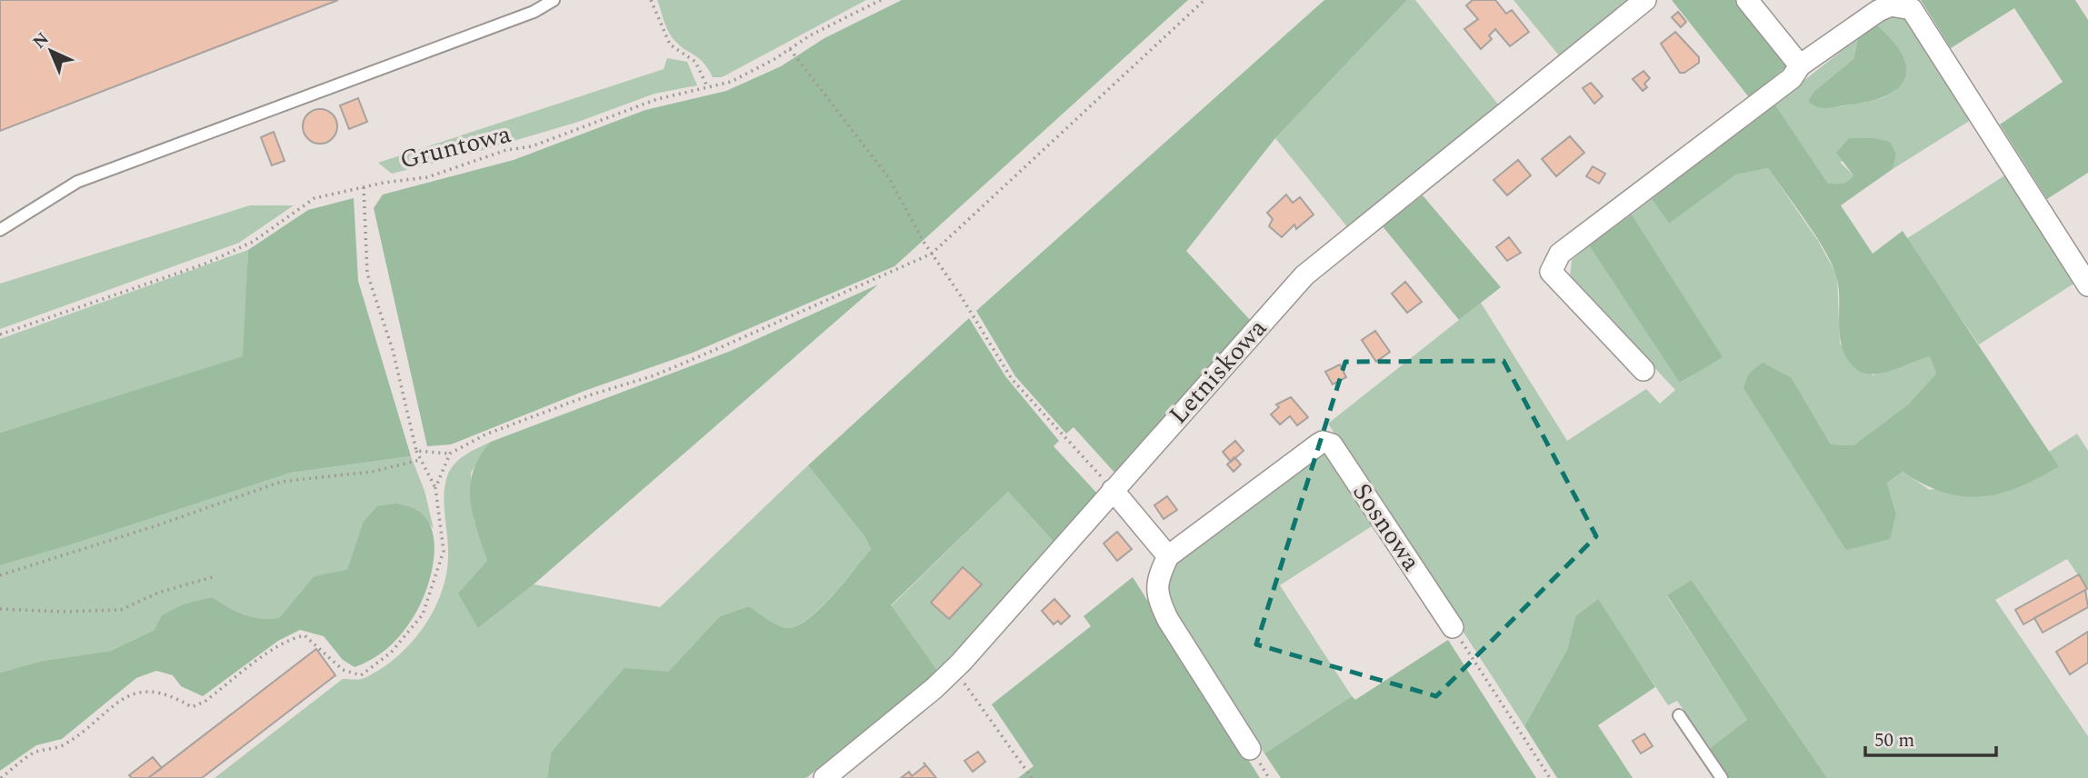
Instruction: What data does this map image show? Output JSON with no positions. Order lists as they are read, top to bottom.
{
  "streets": {
    "street": ["Letniskowa", "Sosnowa"],
    "path": ["Gruntowa"]
  },
  "scale_bar": "50 m",
  "north": "top left"
}
